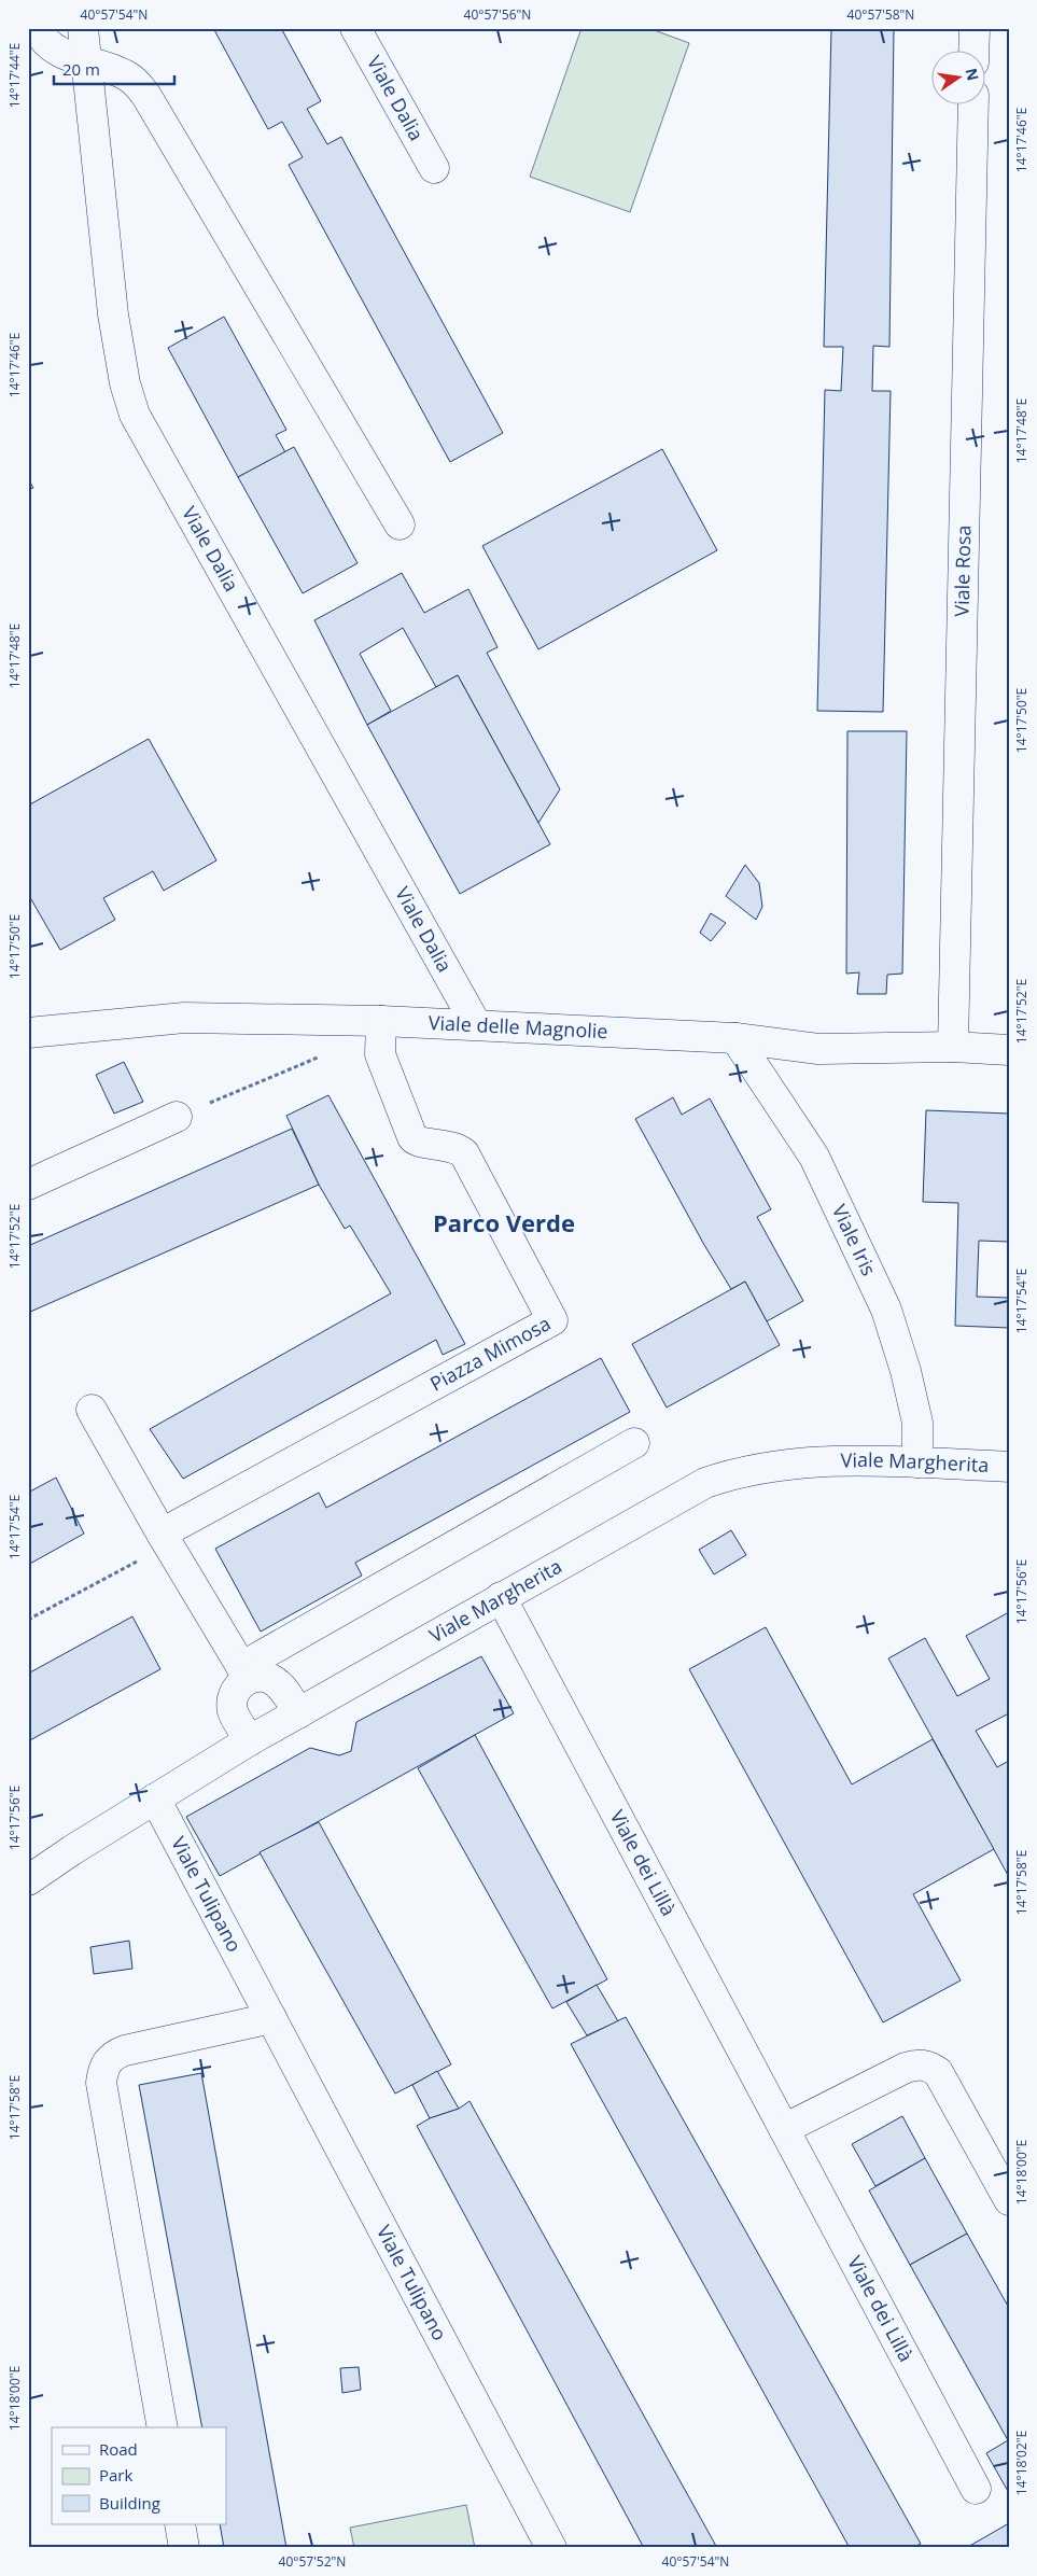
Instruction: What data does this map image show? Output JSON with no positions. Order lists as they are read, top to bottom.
{
  "streets": {
    "street": [
      "Viale Dalia",
      "Viale Rosa",
      "Viale delle Magnolie",
      "Viale Iris",
      "Piazza Mimosa",
      "Viale Margherita",
      "Viale dei Lillà",
      "Viale Tulipano"
    ]
  },
  "crossings": [
    ["Viale Dalia", "Viale delle Magnolie"],
    ["Viale Rosa", "Viale delle Magnolie"],
    ["Viale delle Magnolie", "Viale Iris"],
    ["Viale delle Magnolie", "Piazza Mimosa"],
    ["Viale Iris", "Viale Margherita"],
    ["Viale Margherita", "Viale dei Lillà"],
    ["Viale Margherita", "Viale Tulipano"]
  ],
  "districts": ["Parco Verde"],
  "legend": ["Road", "Park", "Building"],
  "scale_bar": "20 m",
  "north": "right",
  "coordinates": [
    "40°57'54\"N",
    "40°57'56\"N",
    "40°57'58\"N",
    "14°17'44\"E",
    "14°17'46\"E",
    "14°17'48\"E",
    "14°17'50\"E",
    "14°17'52\"E",
    "14°17'54\"E",
    "14°17'56\"E",
    "14°17'58\"E",
    "14°18'00\"E",
    "14°18'02\"E",
    "40°57'52\"N"
  ]
}
